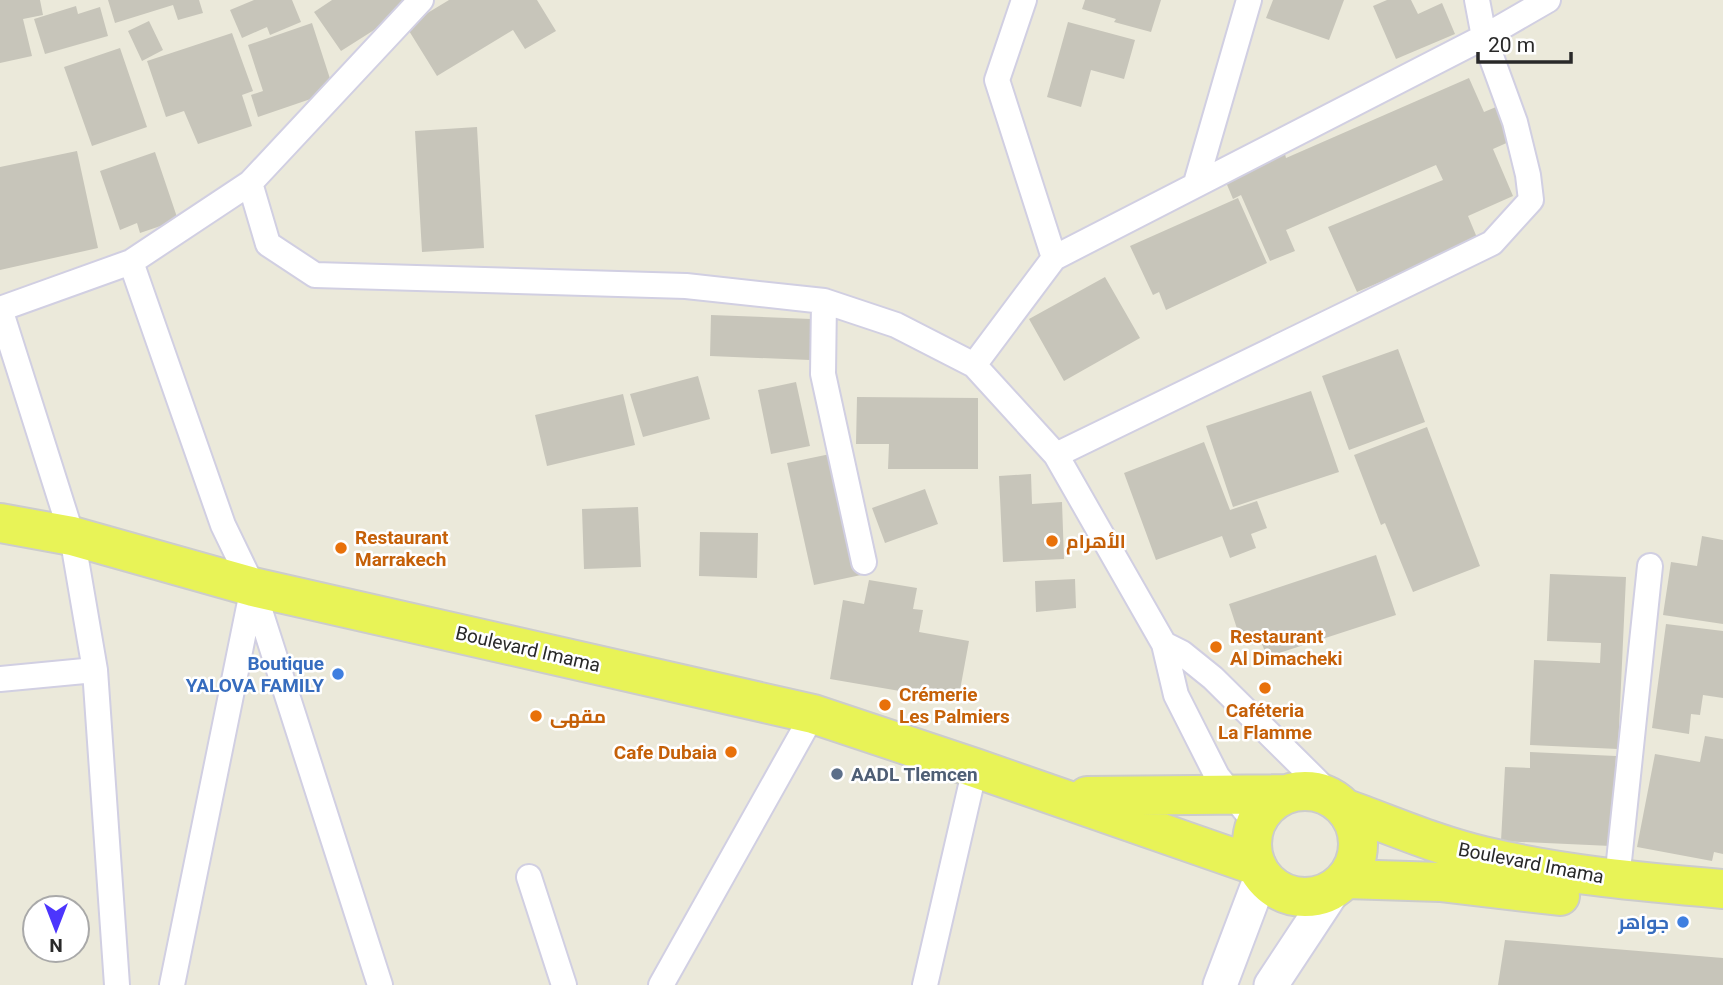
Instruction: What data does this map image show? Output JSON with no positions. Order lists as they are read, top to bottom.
{
  "streets": {
    "main road": ["Boulevard Imama"]
  },
  "places": [
    "الأهرام",
    "Restaurant Marrakech",
    "Restaurant Al Dimacheki",
    "Boutique YALOVA FAMILY",
    "Caféteria La Flamme",
    "Crémerie Les Palmiers",
    "مقهى",
    "Cafe Dubaia",
    "AADL Tlemcen",
    "جواهر"
  ],
  "scale_bar": "20 m",
  "north": "bottom"
}
